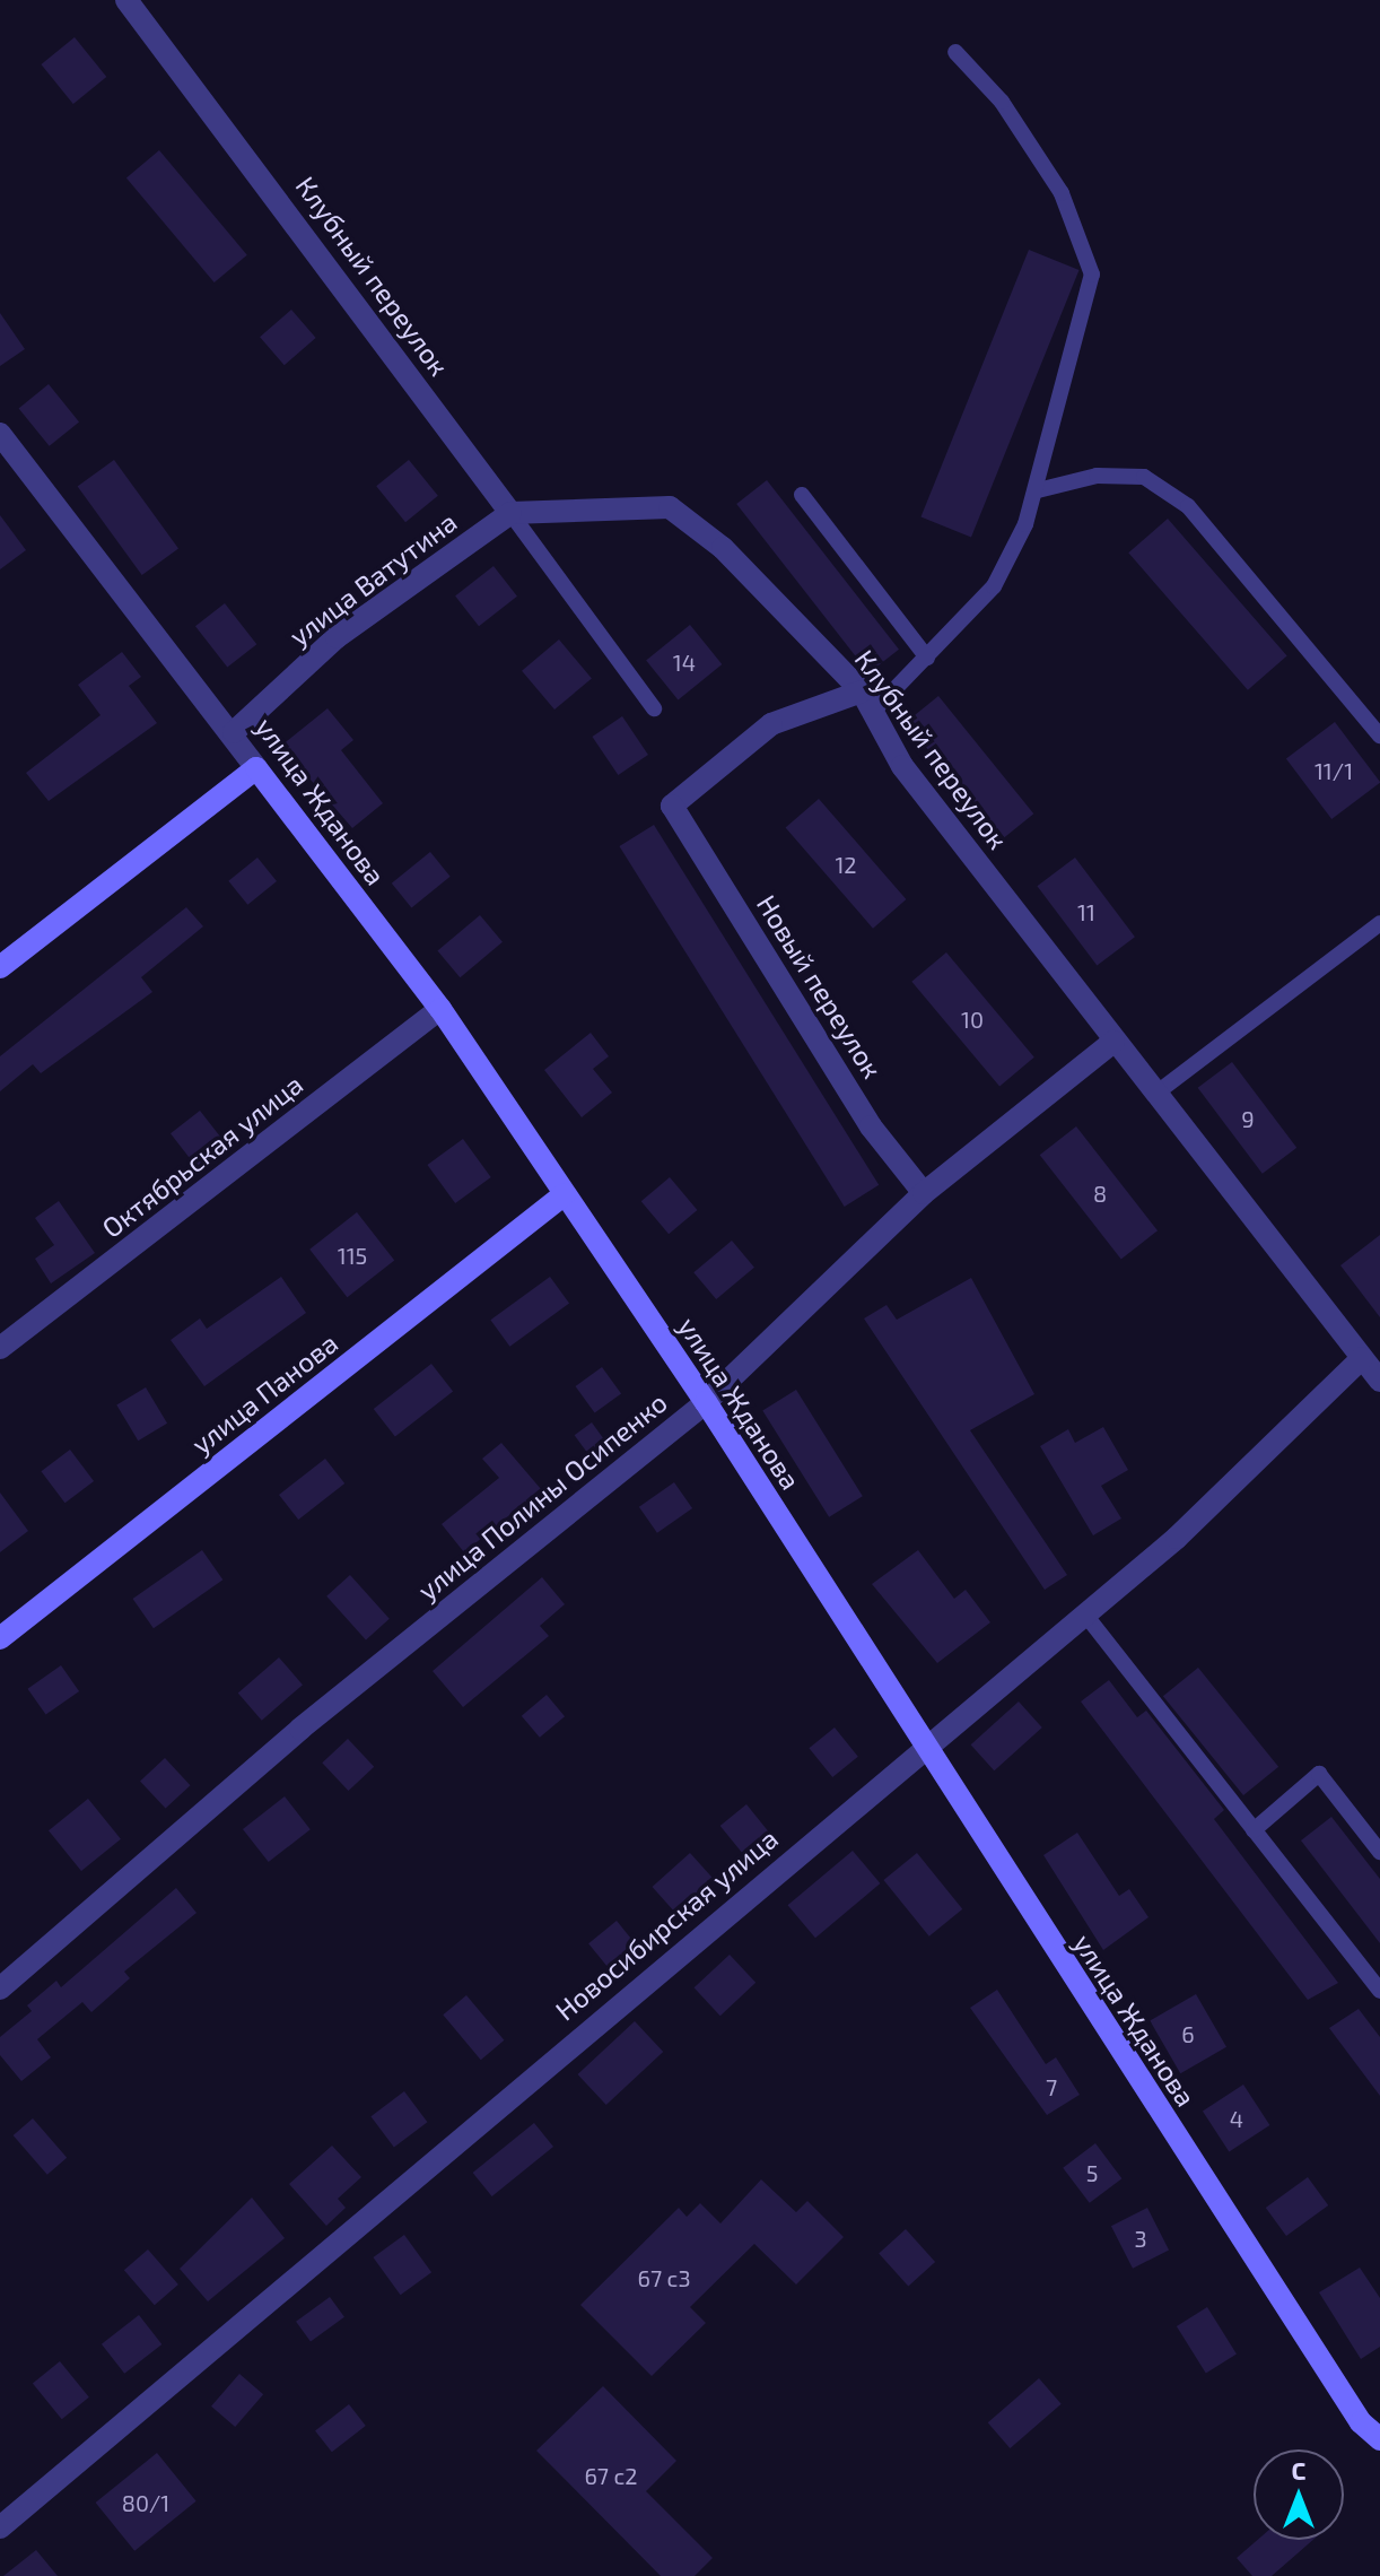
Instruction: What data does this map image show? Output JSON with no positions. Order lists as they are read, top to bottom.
{
  "streets": {
    "main road": ["улица Жданова", "улица Панова"],
    "street": [
      "Клубный переулок",
      "улица Ватутина",
      "Новый переулок",
      "Октябрьская улица",
      "улица Полины Осипенко",
      "Новосибирская улица"
    ]
  },
  "crossings": [
    ["Клубный переулок", "улица Ватутина"],
    ["Клубный переулок", "Новый переулок"],
    ["Клубный переулок", "улица Полины Осипенко"],
    ["Клубный переулок", "Новосибирская улица"],
    ["улица Ватутина", "улица Жданова"],
    ["улица Жданова", "Октябрьская улица"],
    ["улица Жданова", "улица Панова"],
    ["улица Жданова", "улица Полины Осипенко"],
    ["улица Жданова", "Новосибирская улица"],
    ["Новый переулок", "улица Полины Осипенко"]
  ],
  "house_numbers": [
    "14",
    "11/1",
    "12",
    "11",
    "10",
    "9",
    "8",
    "115",
    "6",
    "7",
    "4",
    "5",
    "3",
    "67 с3",
    "67 с2",
    "80/1"
  ],
  "north": "top"
}
